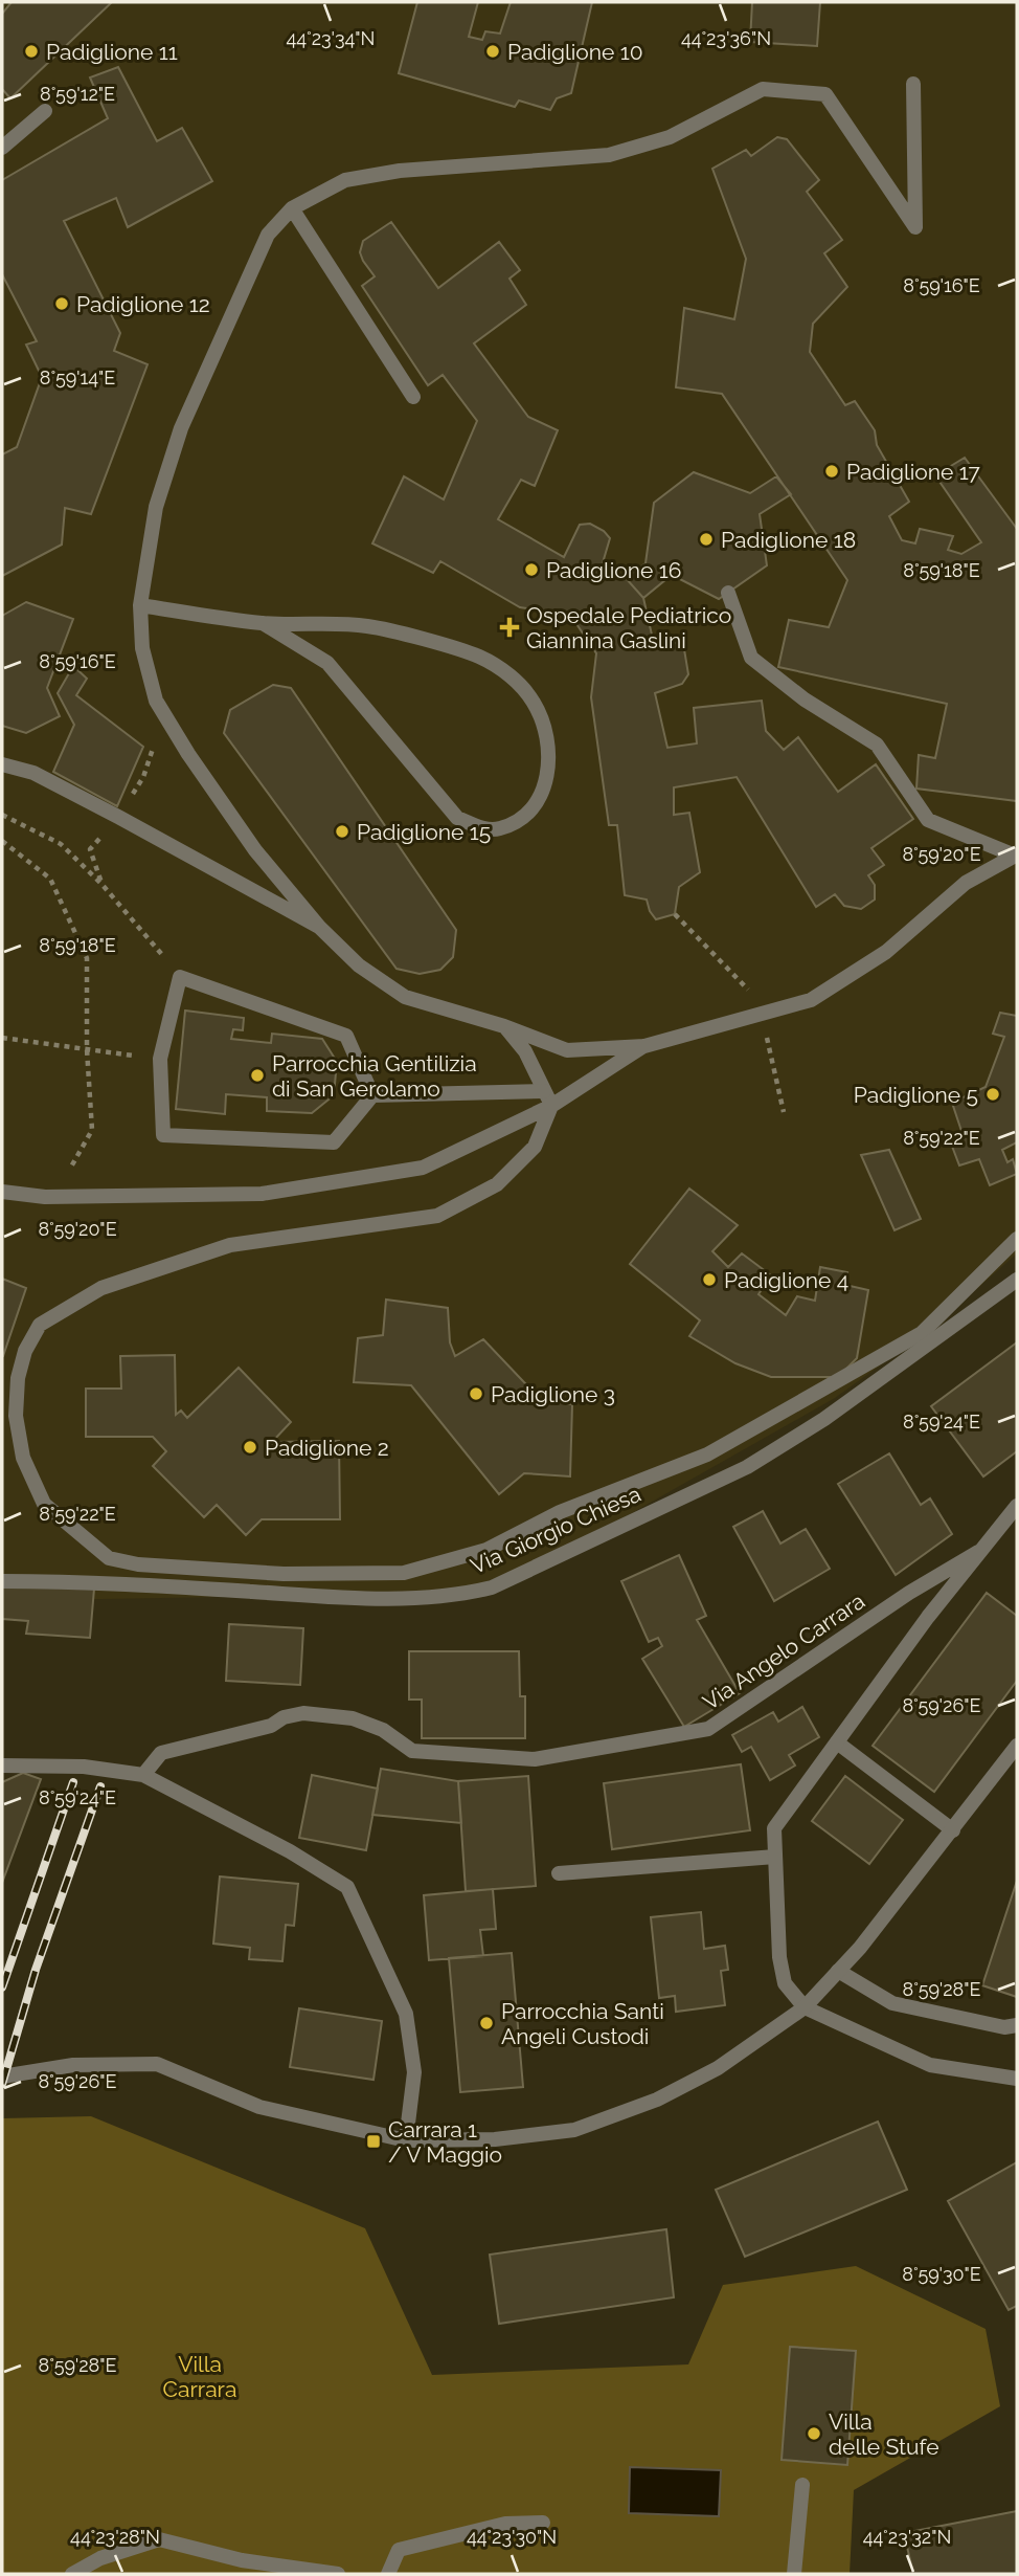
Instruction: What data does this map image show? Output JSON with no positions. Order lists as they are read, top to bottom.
{
  "streets": {
    "street": ["Via Giorgio Chiesa", "Via Angelo Carrara"]
  },
  "parks": ["Villa Carrara"],
  "places": {
    "other": [
      "Padiglione 11",
      "Padiglione 10",
      "Padiglione 12",
      "Padiglione 17",
      "Padiglione 18",
      "Padiglione 16",
      "Padiglione 15",
      "Parrocchia Gentilizia di San Gerolamo",
      "Padiglione 5",
      "Padiglione 4",
      "Padiglione 3",
      "Padiglione 2",
      "Parrocchia Santi Angeli Custodi",
      "Villa delle Stufe"
    ],
    "health": ["Ospedale Pediatrico Giannina Gaslini"],
    "transit": ["Carrara 1 / V Maggio"]
  },
  "coordinates": [
    "44°23'36\"N",
    "44°23'34\"N",
    "8°59'12\"E",
    "8°59'16\"E",
    "8°59'14\"E",
    "8°59'18\"E",
    "8°59'20\"E",
    "8°59'22\"E",
    "8°59'24\"E",
    "8°59'26\"E",
    "8°59'28\"E",
    "8°59'30\"E",
    "44°23'28\"N",
    "44°23'30\"N",
    "44°23'32\"N"
  ]
}
